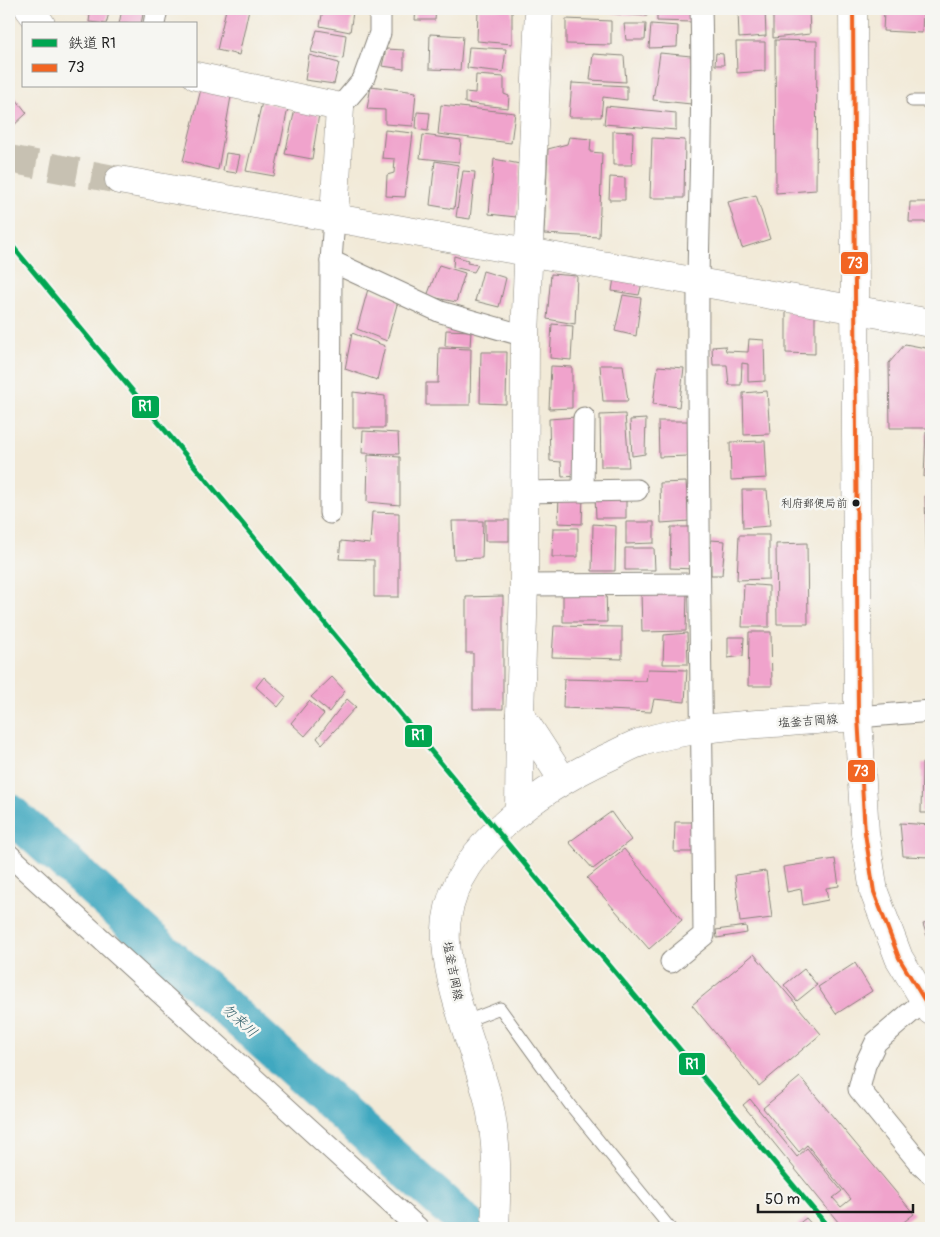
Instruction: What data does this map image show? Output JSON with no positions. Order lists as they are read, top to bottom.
{
  "streets": {
    "street": ["塩釜吉岡線"]
  },
  "water": ["勿来川"],
  "places": ["利府郵便局前"],
  "lines": ["transit line 73", "rail line R1"],
  "legend": ["鉄道 R1", "73"],
  "scale_bar": "50 m"
}
